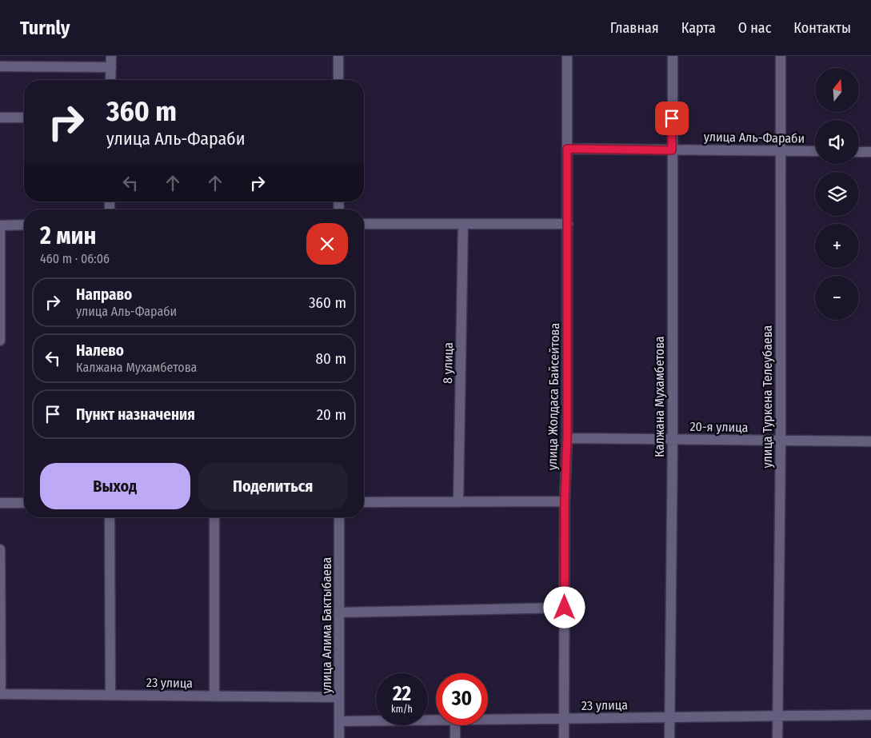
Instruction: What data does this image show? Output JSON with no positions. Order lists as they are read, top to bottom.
{
  "streets": {
    "street": [
      "улица Аль-Фараби",
      "8 улица",
      "улица Жолдаса Байсейтова",
      "Калжана Мухамбетова",
      "улица Туркена Телеубаева",
      "20-я улица",
      "улица Алима Бактыбаева",
      "23 улица"
    ]
  },
  "crossings": [
    ["улица Аль-Фараби", "улица Жолдаса Байсейтова"],
    ["улица Аль-Фараби", "Калжана Мухамбетова"],
    ["улица Аль-Фараби", "улица Туркена Телеубаева"],
    ["улица Жолдаса Байсейтова", "20-я улица"],
    ["улица Жолдаса Байсейтова", "23 улица"],
    ["Калжана Мухамбетова", "20-я улица"],
    ["Калжана Мухамбетова", "23 улица"],
    ["улица Туркена Телеубаева", "20-я улица"],
    ["улица Туркена Телеубаева", "23 улица"],
    ["улица Алима Бактыбаева", "23 улица"]
  ],
  "north": "top",
  "page": {
    "header": "Turnly",
    "nav": [
      "Главная",
      "Карта",
      "О нас",
      "Контакты"
    ],
    "map_buttons": ["+", "−"],
    "turn": ["360 m", "улица Аль-Фараби"],
    "heading": ["2 мин", "460 m · 06:06"],
    "list": [
      {
        "name": "Направо",
        "note": "улица Аль-Фараби",
        "value": "360 m"
      },
      {
        "name": "Налево",
        "note": "Калжана Мухамбетова",
        "value": "80 m"
      },
      {
        "name": "Пункт назначения",
        "value": "20 m"
      }
    ],
    "buttons": ["Выход", "Поделиться"],
    "speed": "22 km/h",
    "limit": "30"
  }
}
